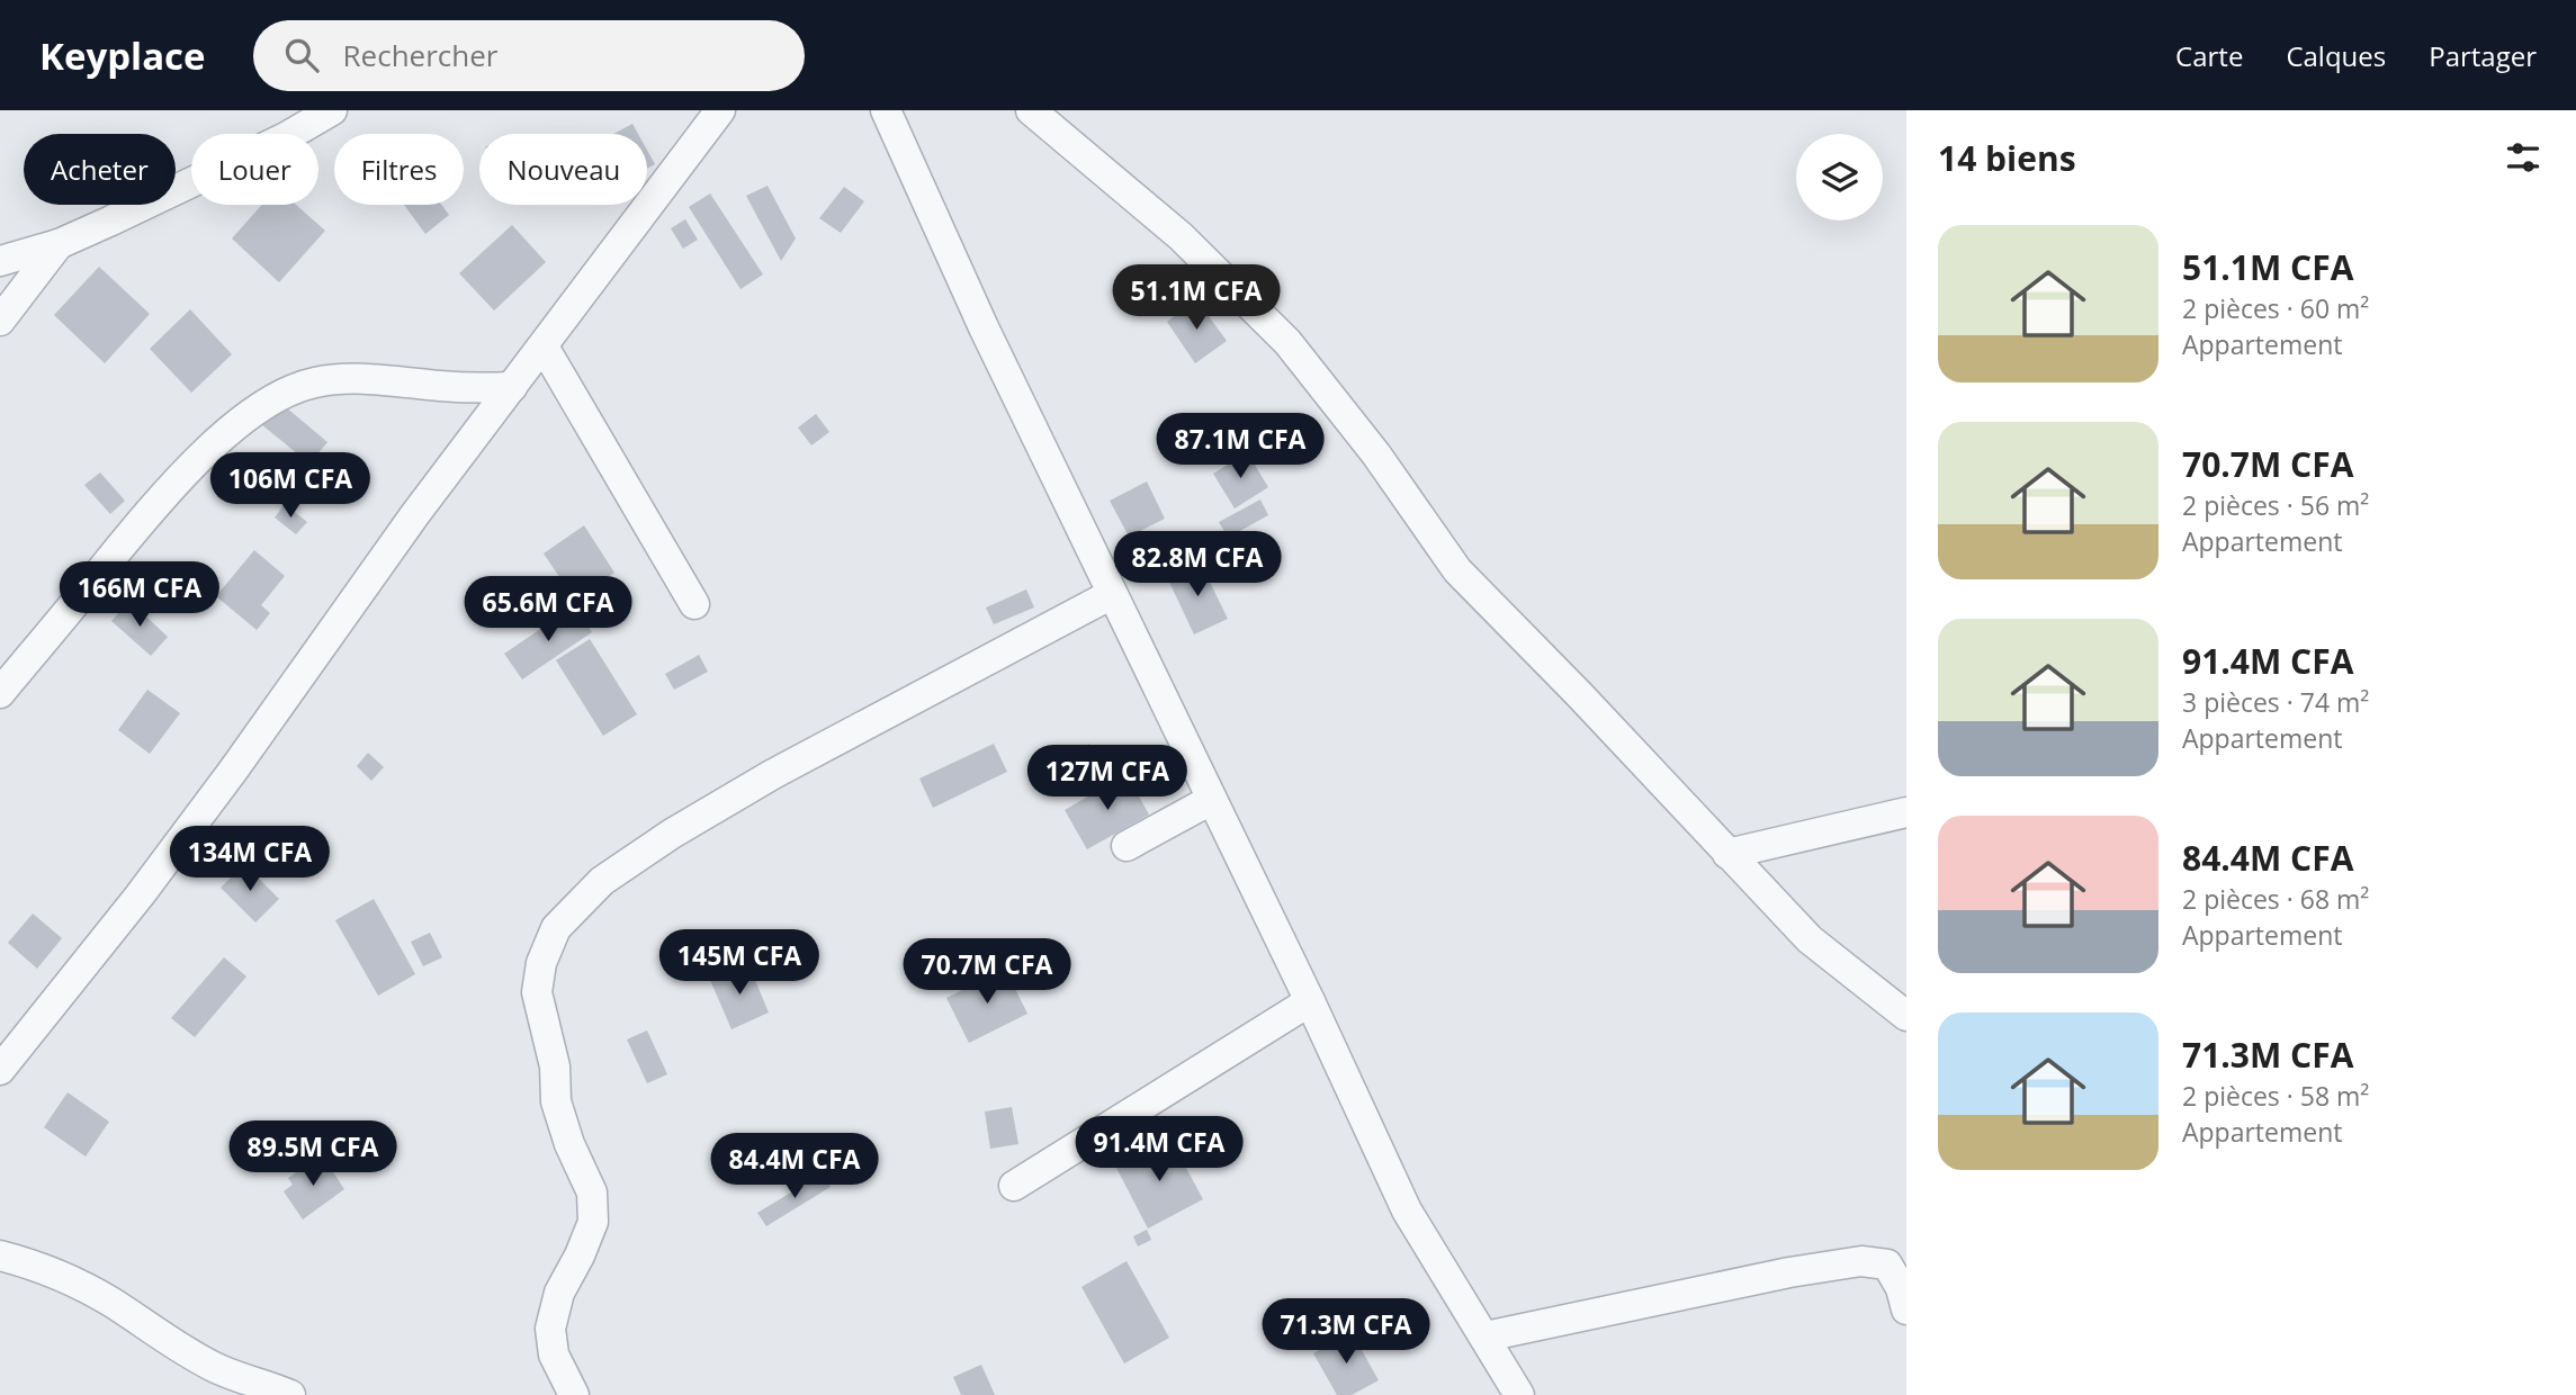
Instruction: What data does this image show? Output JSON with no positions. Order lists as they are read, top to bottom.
{
  "page": {
    "header": "Keyplace",
    "search": "Rechercher",
    "nav": ["Carte", "Calques", "Partager"],
    "heading": "14 biens",
    "chip": [
      "Acheter",
      "Louer",
      "Filtres",
      "Nouveau"
    ],
    "list": [
      {
        "name": "51.1M CFA",
        "note": "2 pièces · 60 m² · Appartement"
      },
      {
        "name": "70.7M CFA",
        "note": "2 pièces · 56 m² · Appartement"
      },
      {
        "name": "91.4M CFA",
        "note": "3 pièces · 74 m² · Appartement"
      },
      {
        "name": "84.4M CFA",
        "note": "2 pièces · 68 m² · Appartement"
      },
      {
        "name": "71.3M CFA",
        "note": "2 pièces · 58 m² · Appartement"
      }
    ],
    "price": [
      "51.1M CFA",
      "87.1M CFA",
      "106M CFA",
      "82.8M CFA",
      "166M CFA",
      "65.6M CFA",
      "127M CFA",
      "134M CFA",
      "145M CFA",
      "70.7M CFA",
      "91.4M CFA",
      "89.5M CFA",
      "84.4M CFA",
      "71.3M CFA"
    ]
  }
}
